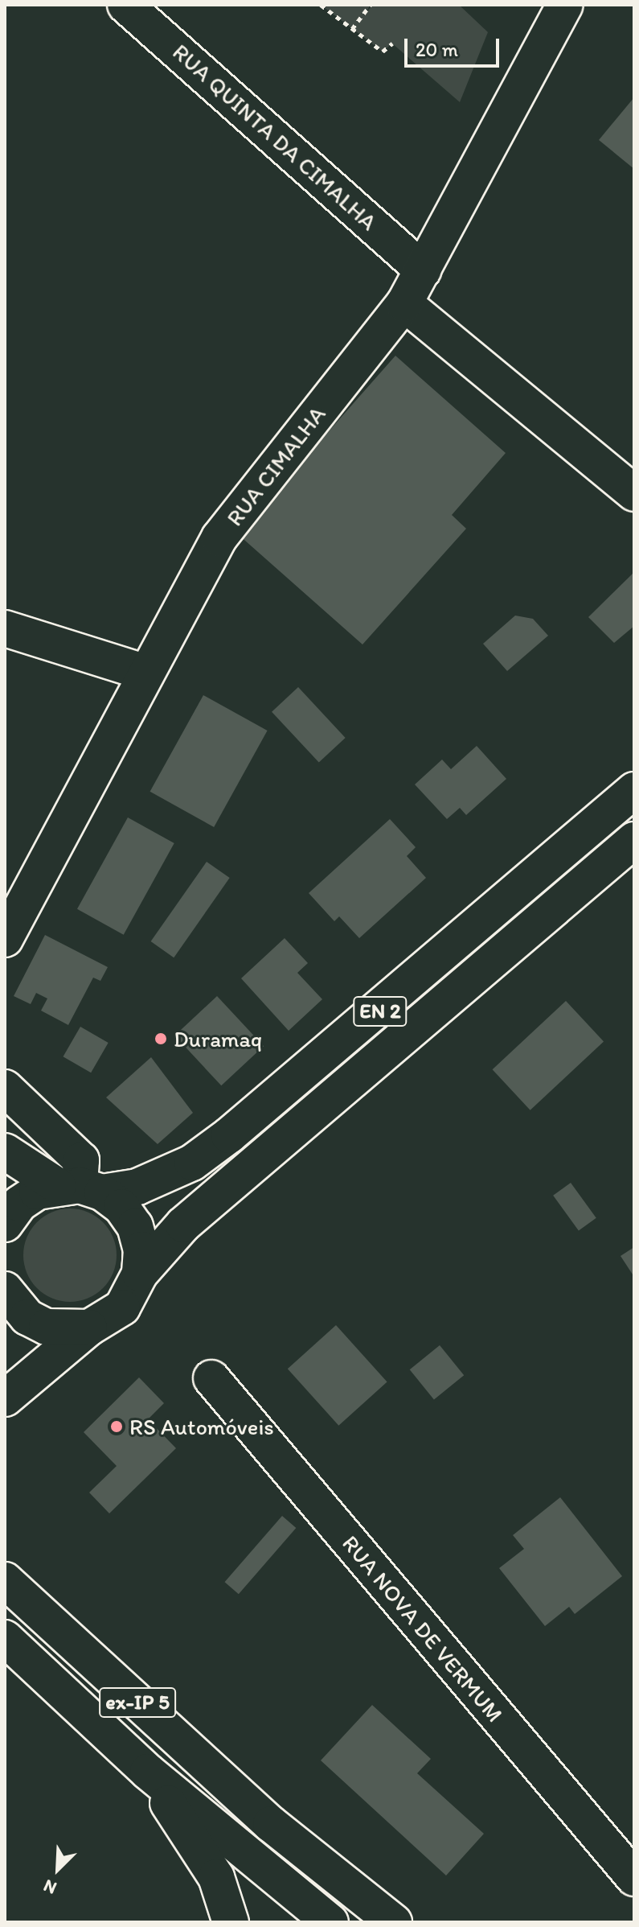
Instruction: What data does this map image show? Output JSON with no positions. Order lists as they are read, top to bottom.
{
  "streets": {
    "main road": [
      "RUA QUINTA DA CIMALHA",
      "RUA CIMALHA",
      "EN 2",
      "RUA NOVA DE VERMUM",
      "ex-IP 5"
    ]
  },
  "crossings": [
    ["RUA QUINTA DA CIMALHA", "RUA CIMALHA"]
  ],
  "places": ["Duramaq", "RS Automóveis"],
  "scale_bar": "20 m",
  "north": "bottom left"
}
